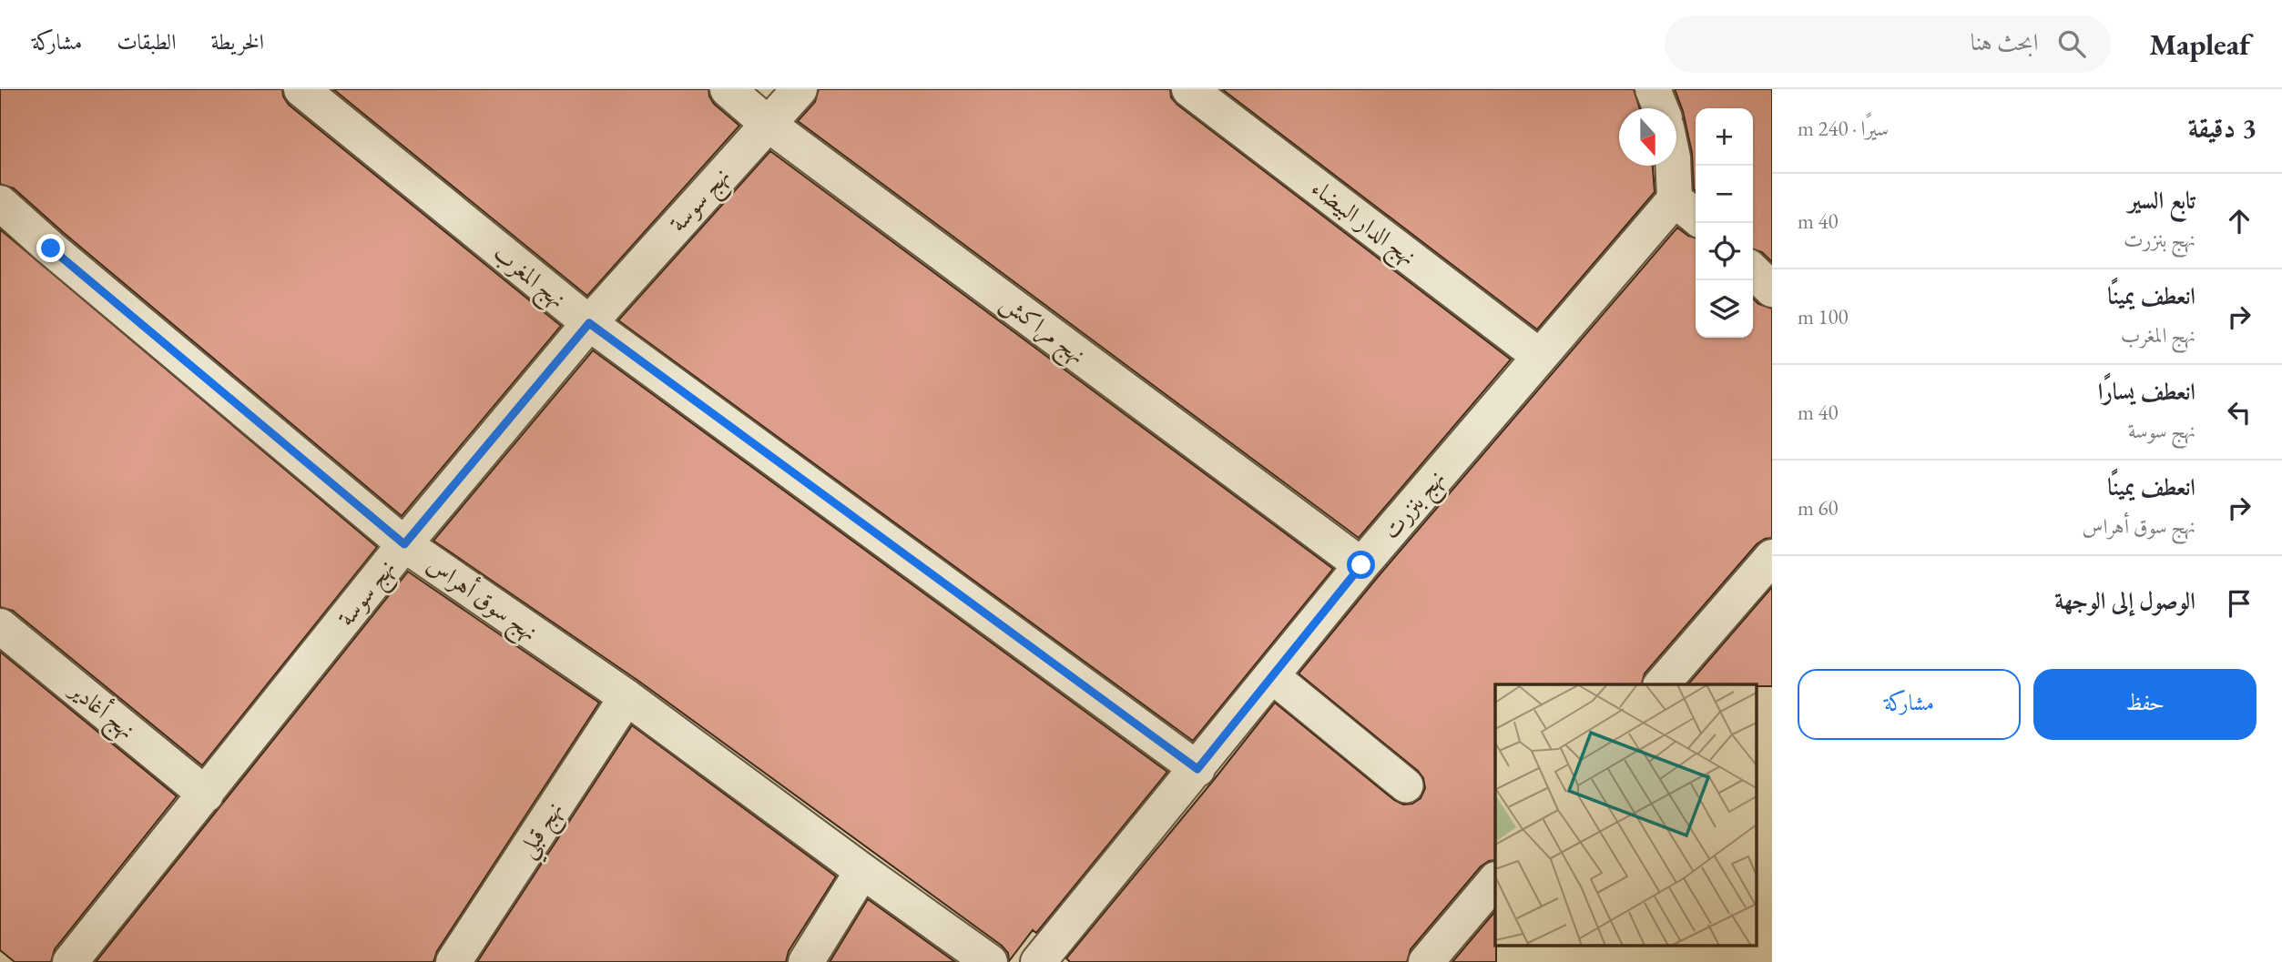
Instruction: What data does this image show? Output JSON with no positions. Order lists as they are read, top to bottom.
{
  "streets": {
    "street": [
      "نهج سوسة",
      "نهج الدار البيضاء",
      "نهج المغرب",
      "نهج مراكش",
      "نهج بنزرت",
      "نهج سوق أهراس",
      "نهج أغادير",
      "نهج قبلي"
    ]
  },
  "crossings": [
    ["نهج سوسة", "نهج المغرب"],
    ["نهج سوسة", "نهج مراكش"],
    ["نهج سوسة", "نهج سوق أهراس"],
    ["نهج سوسة", "نهج أغادير"],
    ["نهج الدار البيضاء", "نهج بنزرت"],
    ["نهج المغرب", "نهج بنزرت"],
    ["نهج مراكش", "نهج بنزرت"],
    ["نهج سوق أهراس", "نهج قبلي"]
  ],
  "north": "bottom",
  "page": {
    "header": "Mapleaf",
    "search": "ابحث هنا",
    "nav": ["الخريطة", "الطبقات", "مشاركة"],
    "heading": ["3 دقيقة", "سيرًا · 240 m"],
    "map_buttons": ["+", "−"],
    "list": [
      ["تابع السير", "نهج بنزرت", "40 m"],
      ["انعطف يمينًا", "نهج المغرب", "100 m"],
      ["انعطف يسارًا", "نهج سوسة", "40 m"],
      ["انعطف يمينًا", "نهج سوق أهراس", "60 m"],
      "الوصول إلى الوجهة"
    ],
    "buttons": ["حفظ", "مشاركة"]
  }
}
